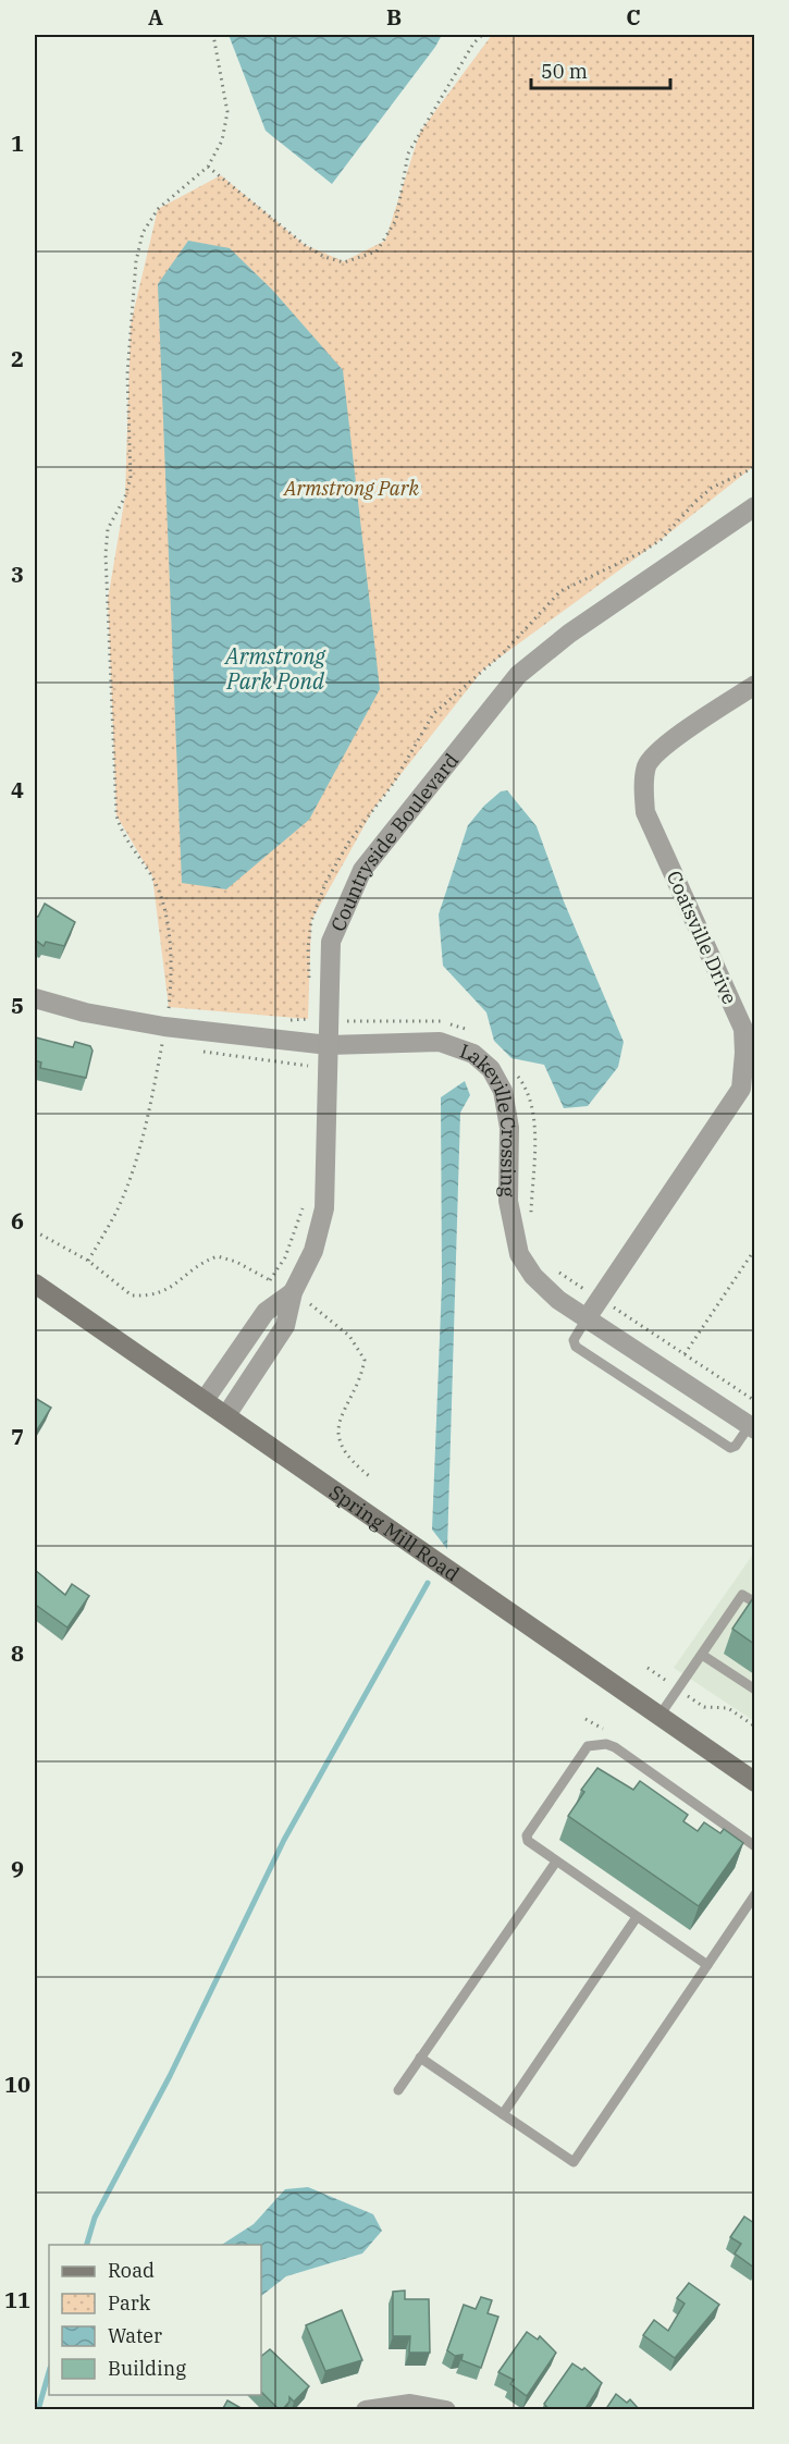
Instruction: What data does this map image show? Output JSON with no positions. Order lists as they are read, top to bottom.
{
  "streets": {
    "street": [
      "Countryside Boulevard",
      "Coatsville Drive",
      "Lakeville Crossing",
      "Spring Mill Road"
    ]
  },
  "crossings": [
    ["Countryside Boulevard", "Lakeville Crossing"],
    ["Countryside Boulevard", "Spring Mill Road"],
    ["Coatsville Drive", "Lakeville Crossing"]
  ],
  "water": ["Armstrong Park Pond"],
  "parks": ["Armstrong Park"],
  "legend": [
    "Road",
    "Park",
    "Water",
    "Building"
  ],
  "scale_bar": "50 m",
  "grid": {
    "columns": ["A", "B", "C"],
    "rows": [
      "1",
      "2",
      "3",
      "4",
      "5",
      "6",
      "7",
      "8",
      "9",
      "10",
      "11"
    ]
  }
}
